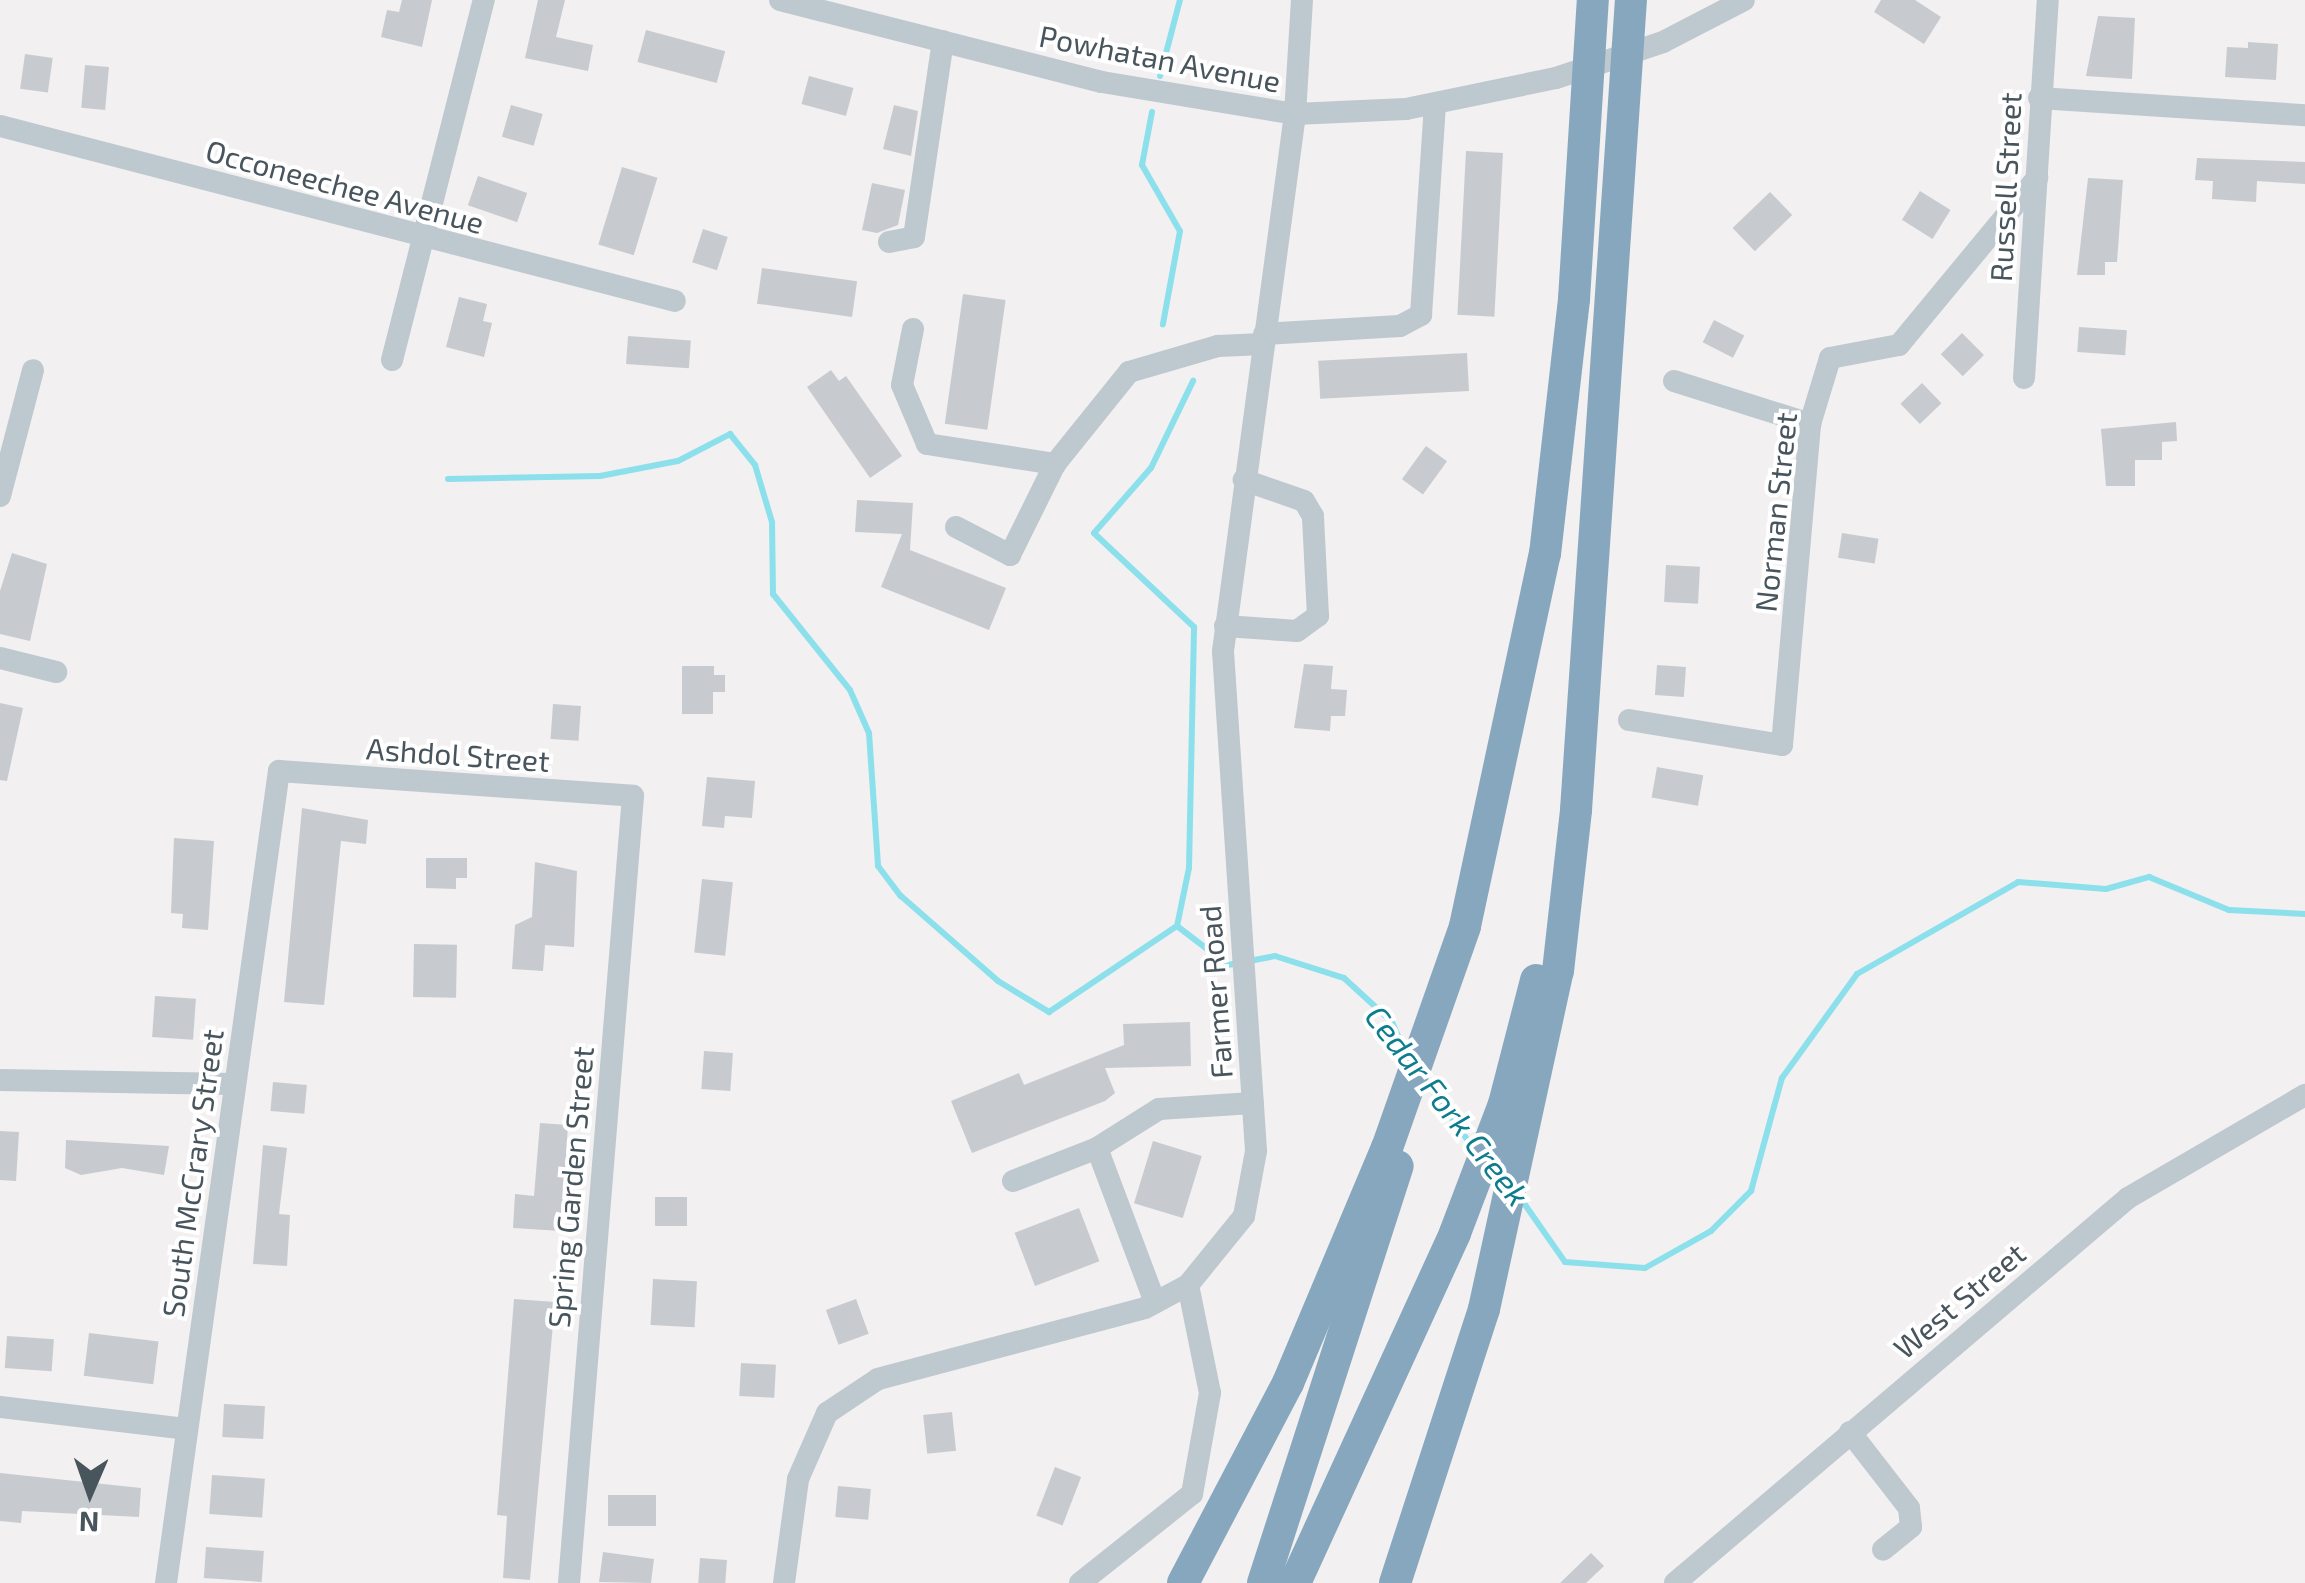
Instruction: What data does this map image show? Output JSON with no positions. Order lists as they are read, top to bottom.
{
  "streets": {
    "street": [
      "Powhatan Avenue",
      "Occoneechee Avenue",
      "Russell Street",
      "Norman Street",
      "Ashdol Street",
      "Farmer Road",
      "South McCrary Street",
      "Spring Garden Street",
      "West Street"
    ]
  },
  "crossings": [
    ["Powhatan Avenue", "Farmer Road"],
    ["Russell Street", "Norman Street"],
    ["Ashdol Street", "South McCrary Street"],
    ["Ashdol Street", "Spring Garden Street"]
  ],
  "water": ["Cedar Fork Creek"],
  "north": "bottom"
}
